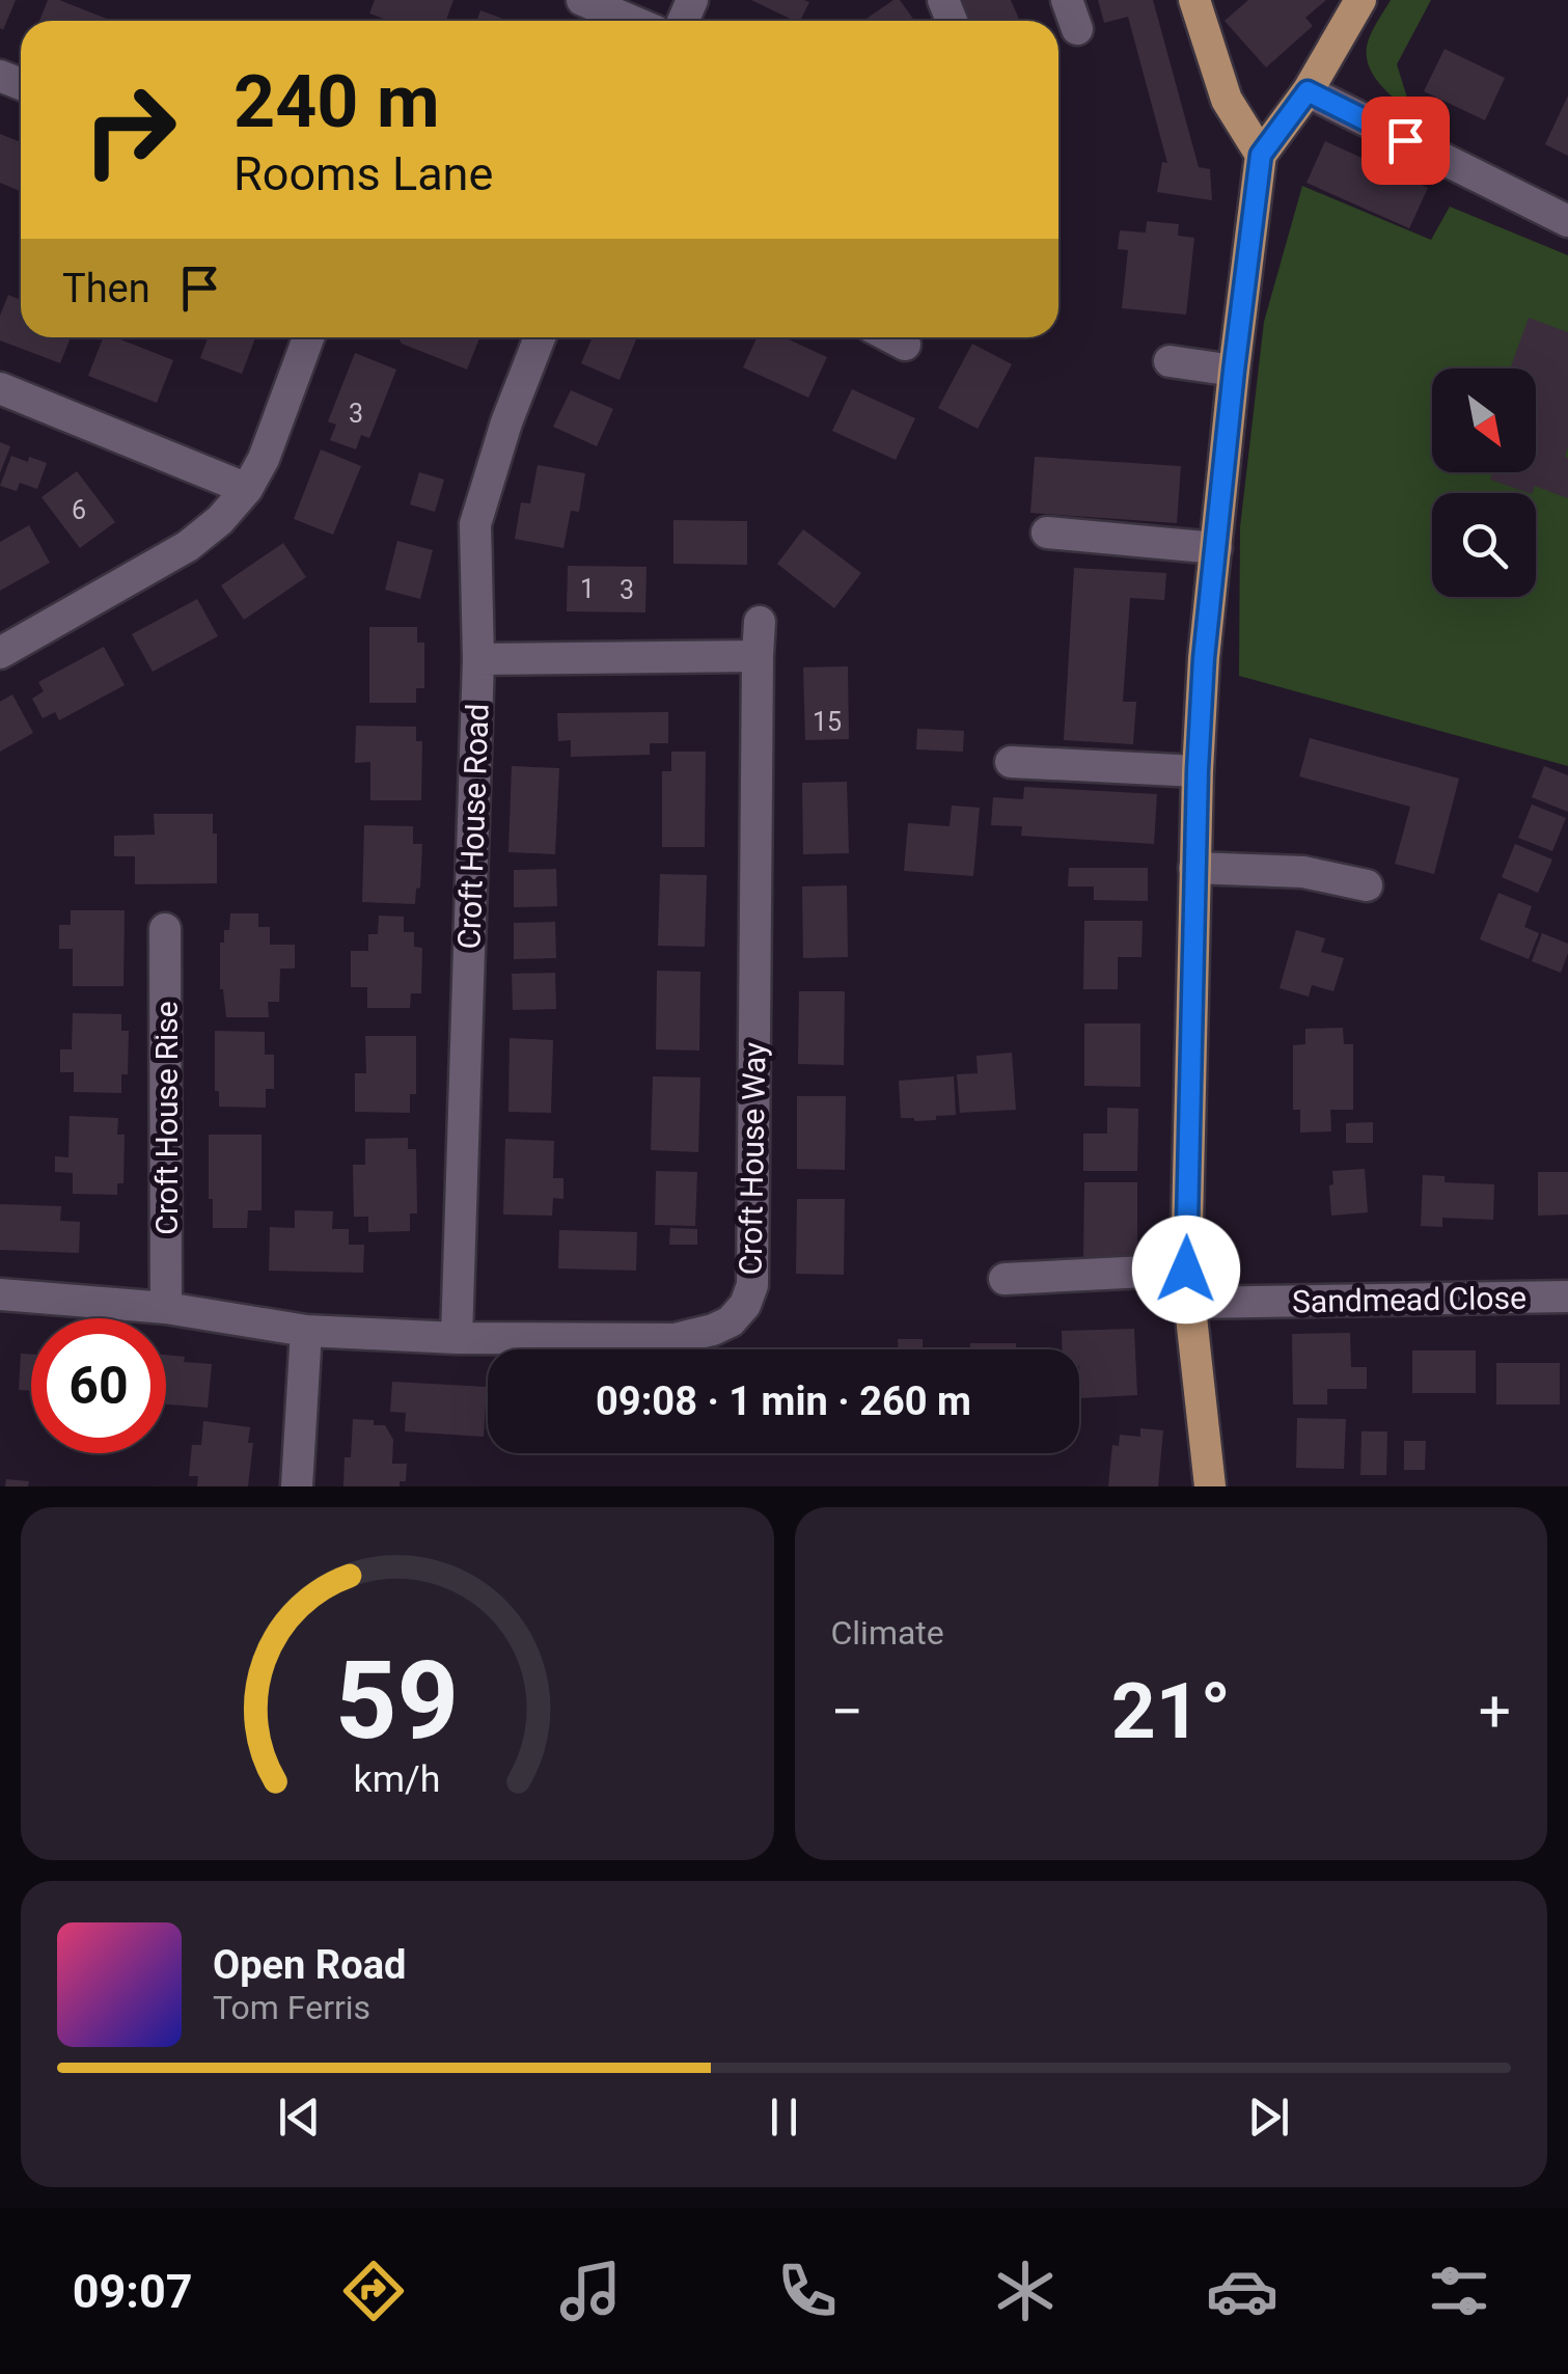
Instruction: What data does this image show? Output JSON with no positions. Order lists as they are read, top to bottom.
{
  "streets": {
    "street": [
      "Croft House Road",
      "Croft House Rise",
      "Croft House Way",
      "Sandmead Close"
    ]
  },
  "crossings": [
    ["Croft House Road", "Croft House Way"],
    ["Croft House Rise", "Croft House Way"]
  ],
  "house_numbers": [
    "3",
    "6",
    "1",
    "3",
    "15"
  ],
  "north": "bottom right",
  "page": {
    "turn": ["240 m", "Rooms Lane"],
    "then": "Then",
    "limit": "60",
    "trip": "09:08 · 1 min · 260 m",
    "tile": "Climate",
    "heat": ["−", "21°", "+"],
    "song": ["Open Road", "Tom Ferris"],
    "tabs": "09:07",
    "gauge": ["59", "km/h"]
  }
}
